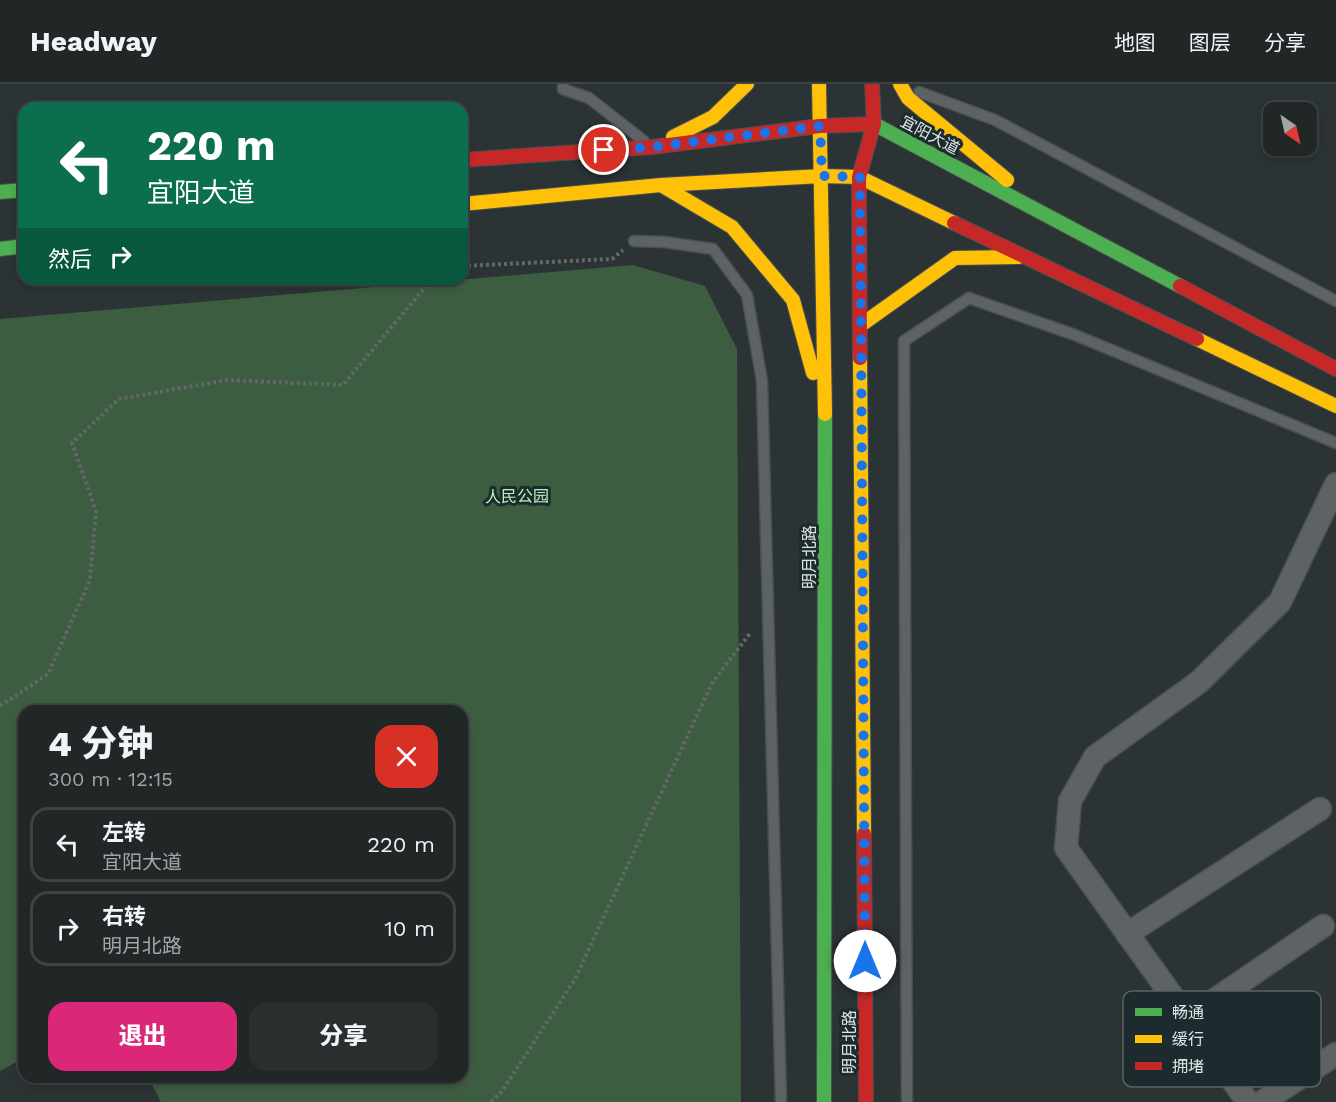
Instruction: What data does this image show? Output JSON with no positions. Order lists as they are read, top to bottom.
{
  "streets": {
    "main road": ["宜阳大道", "明月北路"]
  },
  "crossings": [
    ["宜阳大道", "明月北路"]
  ],
  "parks": ["人民公园"],
  "legend": ["畅通", "缓行", "拥堵"],
  "north": "bottom right",
  "page": {
    "header": "Headway",
    "nav": ["地图", "图层", "分享"],
    "turn": ["220 m", "宜阳大道"],
    "then": "然后",
    "heading": ["4 分钟", "300 m · 12:15"],
    "list": [
      {
        "name": "左转",
        "note": "宜阳大道",
        "value": "220 m"
      },
      {
        "name": "右转",
        "note": "明月北路",
        "value": "10 m"
      }
    ],
    "buttons": ["退出", "分享"]
  }
}
